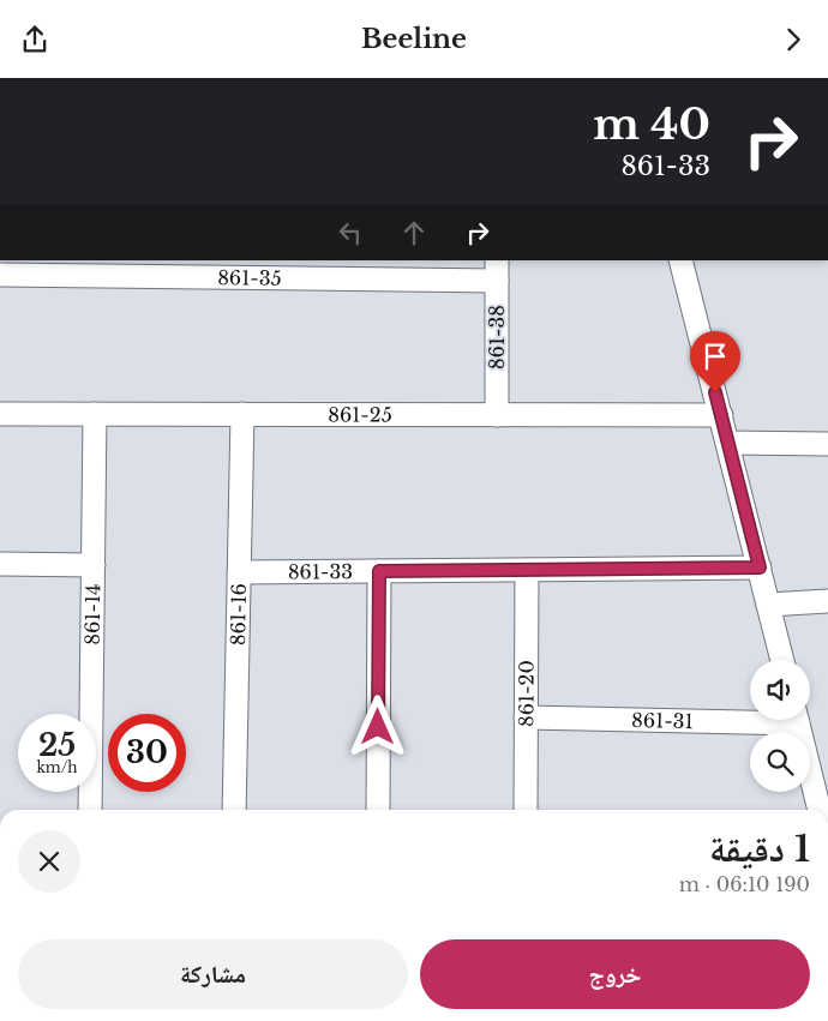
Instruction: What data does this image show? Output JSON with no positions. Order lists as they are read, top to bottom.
{
  "streets": {
    "street": [
      "861-35",
      "861-38",
      "861-25",
      "861-33",
      "861-14",
      "861-16",
      "861-20",
      "861-31"
    ]
  },
  "crossings": [
    ["861-35", "861-38"],
    ["861-38", "861-25"],
    ["861-25", "861-14"],
    ["861-25", "861-16"],
    ["861-33", "861-16"],
    ["861-33", "861-20"],
    ["861-20", "861-31"]
  ],
  "page": {
    "header": "Beeline",
    "turn": ["40 m", "861-33"],
    "speed": "25 km/h",
    "limit": "30",
    "heading": ["1 دقيقة", "190 m · 06:10"],
    "buttons": ["خروج", "مشاركة"]
  }
}
